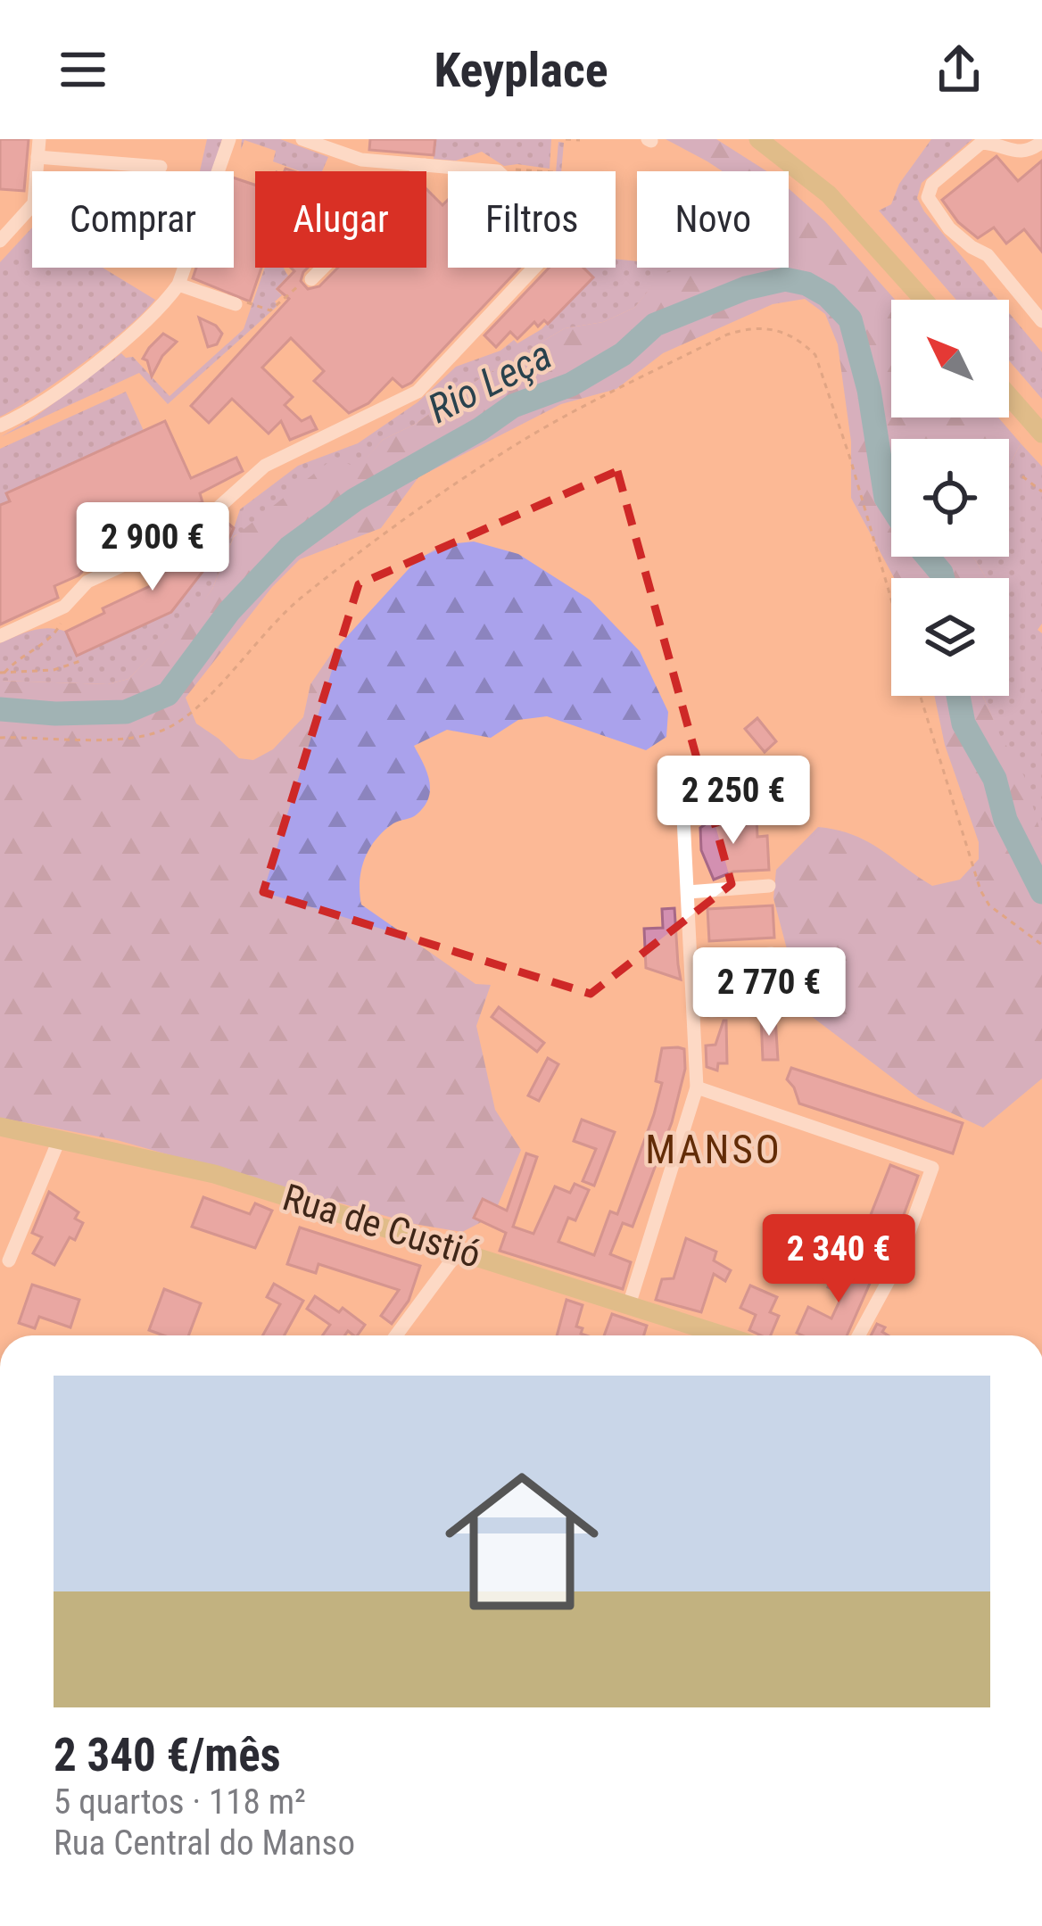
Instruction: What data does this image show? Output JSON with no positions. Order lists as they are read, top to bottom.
{
  "streets": {
    "main road": ["Rua de Custió"]
  },
  "districts": ["MANSO"],
  "water": ["Rio Leça"],
  "north": "top left",
  "page": {
    "header": "Keyplace",
    "chip": [
      "Comprar",
      "Alugar",
      "Filtros",
      "Novo"
    ],
    "price": [
      "2 900 €",
      "2 250 €",
      "2 770 €",
      "2 340 €"
    ],
    "list": [
      {
        "name": "2 340 €/mês",
        "note": "5 quartos · 118 m² · Rua Central do Manso"
      }
    ]
  }
}
